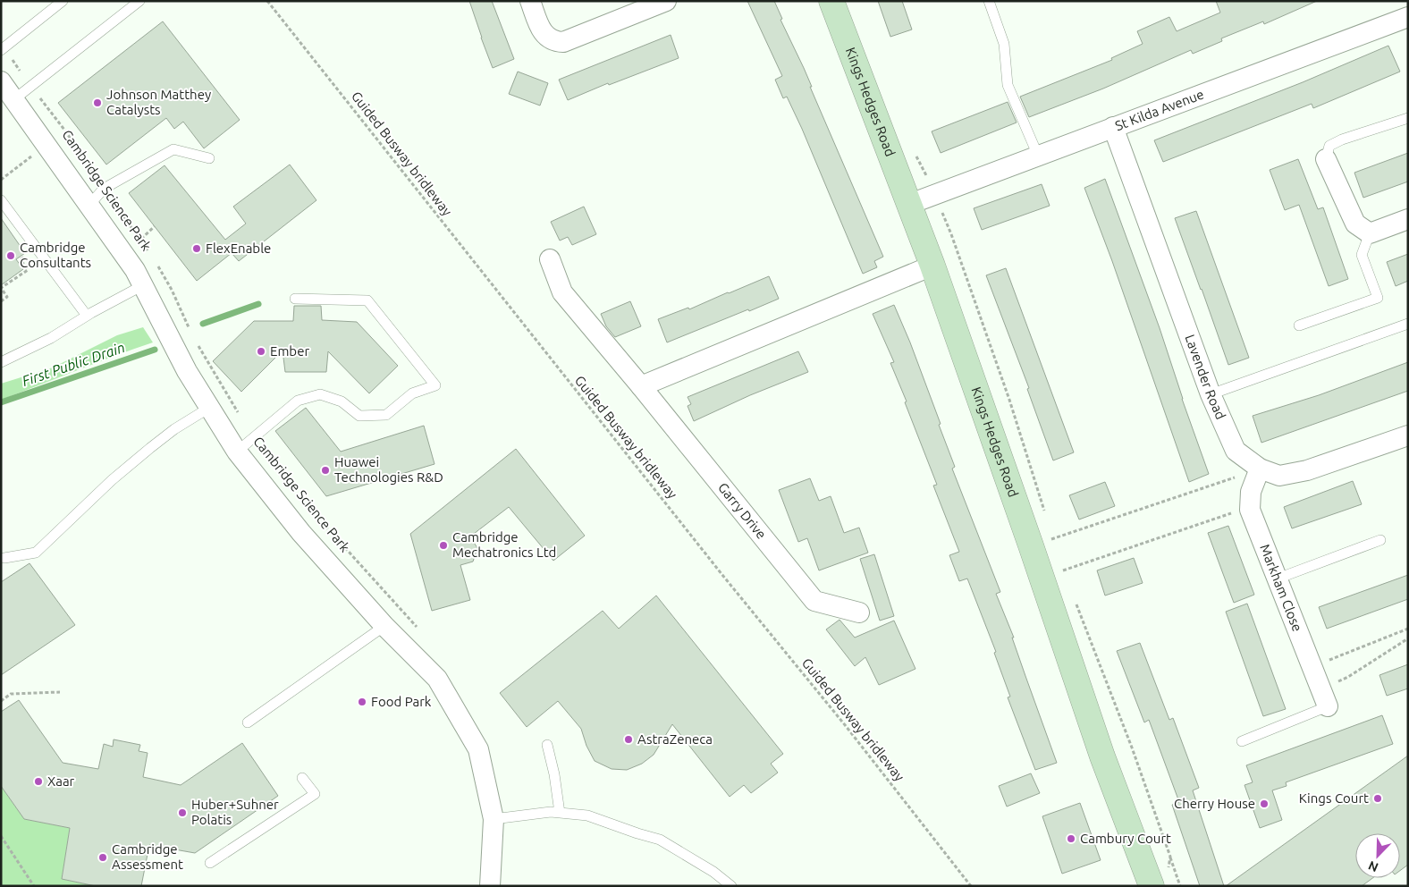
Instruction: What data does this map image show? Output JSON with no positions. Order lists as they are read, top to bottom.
{
  "streets": {
    "street": [
      "Kings Hedges Road",
      "St Kilda Avenue",
      "Cambridge Science Park",
      "Lavender Road",
      "Garry Drive",
      "Markham Close"
    ],
    "path": ["Guided Busway bridleway"]
  },
  "crossings": [
    ["Kings Hedges Road", "St Kilda Avenue"],
    ["St Kilda Avenue", "Lavender Road"],
    ["Lavender Road", "Markham Close"]
  ],
  "water": ["First Public Drain"],
  "places": [
    "Johnson Matthey Catalysts",
    "FlexEnable",
    "Cambridge Consultants",
    "Ember",
    "Huawei Technologies R&D",
    "Cambridge Mechatronics Ltd",
    "Food Park",
    "AstraZeneca",
    "Xaar",
    "Kings Court",
    "Cherry House",
    "Huber+Suhner Polatis",
    "Cambury Court",
    "Cambridge Assessment"
  ],
  "north": "bottom left"
}
